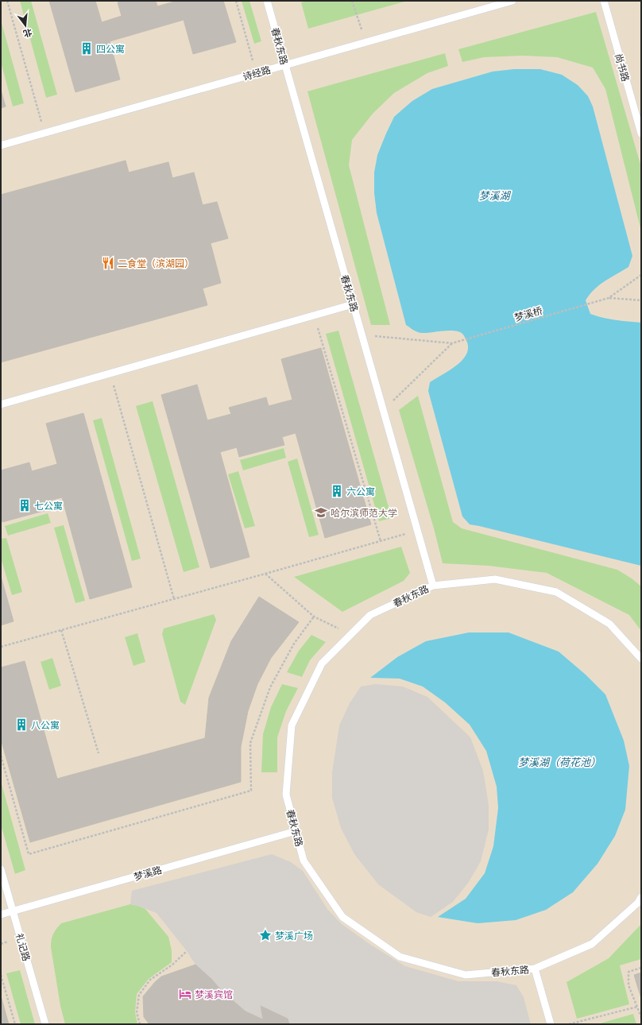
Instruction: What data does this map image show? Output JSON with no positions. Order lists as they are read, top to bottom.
{
  "streets": {
    "lane": [
      "春秋东路",
      "尚书路",
      "诗经路",
      "梦溪路",
      "礼记路"
    ],
    "path": ["梦溪桥"]
  },
  "crossings": [
    ["春秋东路", "诗经路"],
    ["春秋东路", "梦溪路"],
    ["梦溪路", "礼记路"]
  ],
  "water": ["梦溪湖", "梦溪湖（荷花池）"],
  "places": {
    "building": [
      "四公寓",
      "六公寓",
      "七公寓",
      "八公寓"
    ],
    "restaurant": ["二食堂（滨湖园）"],
    "school or university": ["哈尔滨师范大学"],
    "place": ["梦溪广场"],
    "hotel": ["梦溪宾馆"]
  },
  "north": "bottom"
}
